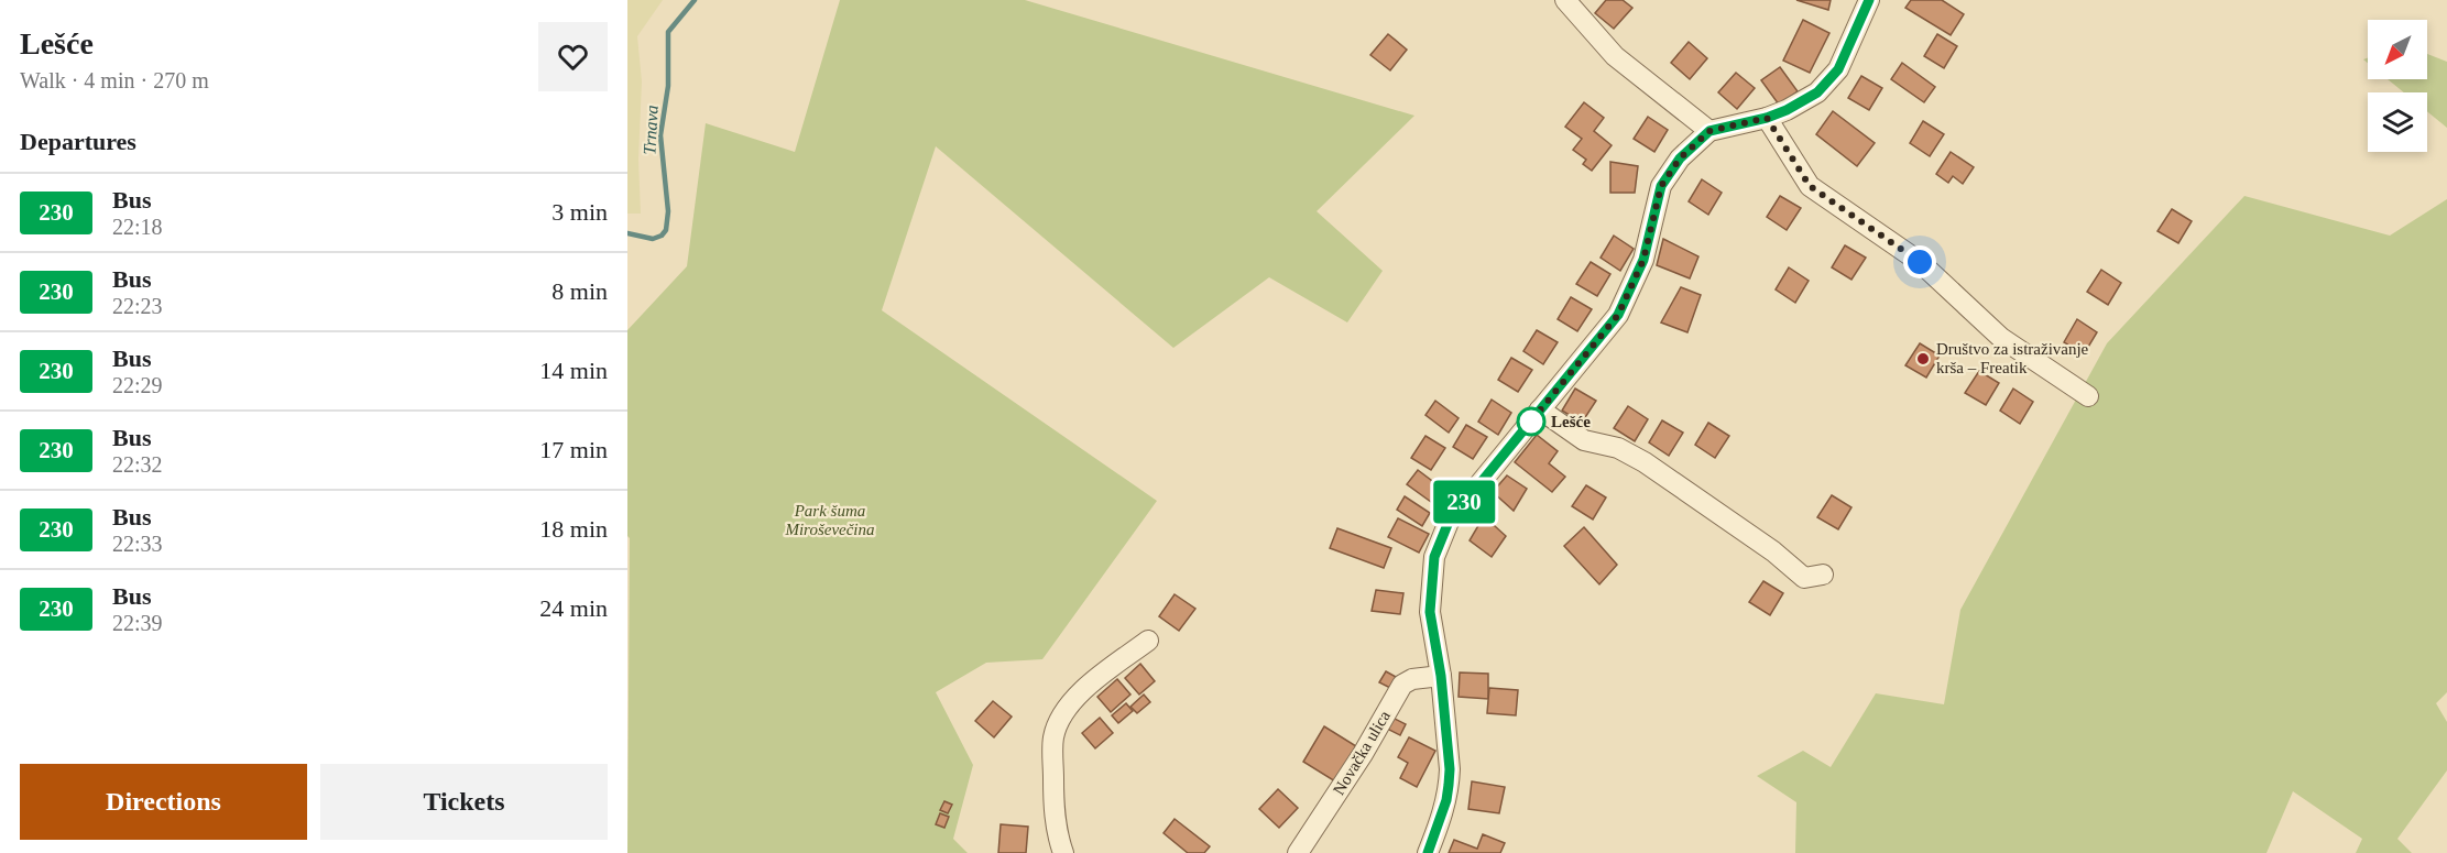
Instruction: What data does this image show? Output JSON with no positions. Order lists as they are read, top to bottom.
{
  "streets": {
    "street": ["Novačka ulica"]
  },
  "water": ["Trnava"],
  "parks": ["Park šuma Miroševečina"],
  "places": ["Društvo za istraživanje krša – Freatik", "Lešće"],
  "lines": ["bus line 230"],
  "north": "bottom left",
  "page": {
    "heading": [
      ["Lešće", "Walk · 4 min · 270 m"],
      "Departures"
    ],
    "on_map": "230",
    "list": [
      {
        "mark": "230",
        "name": "Bus",
        "note": "22:18",
        "value": "3 min"
      },
      {
        "mark": "230",
        "name": "Bus",
        "note": "22:23",
        "value": "8 min"
      },
      {
        "mark": "230",
        "name": "Bus",
        "note": "22:29",
        "value": "14 min"
      },
      {
        "mark": "230",
        "name": "Bus",
        "note": "22:32",
        "value": "17 min"
      },
      {
        "mark": "230",
        "name": "Bus",
        "note": "22:33",
        "value": "18 min"
      },
      {
        "mark": "230",
        "name": "Bus",
        "note": "22:39",
        "value": "24 min"
      }
    ],
    "buttons": ["Directions", "Tickets"]
  }
}
